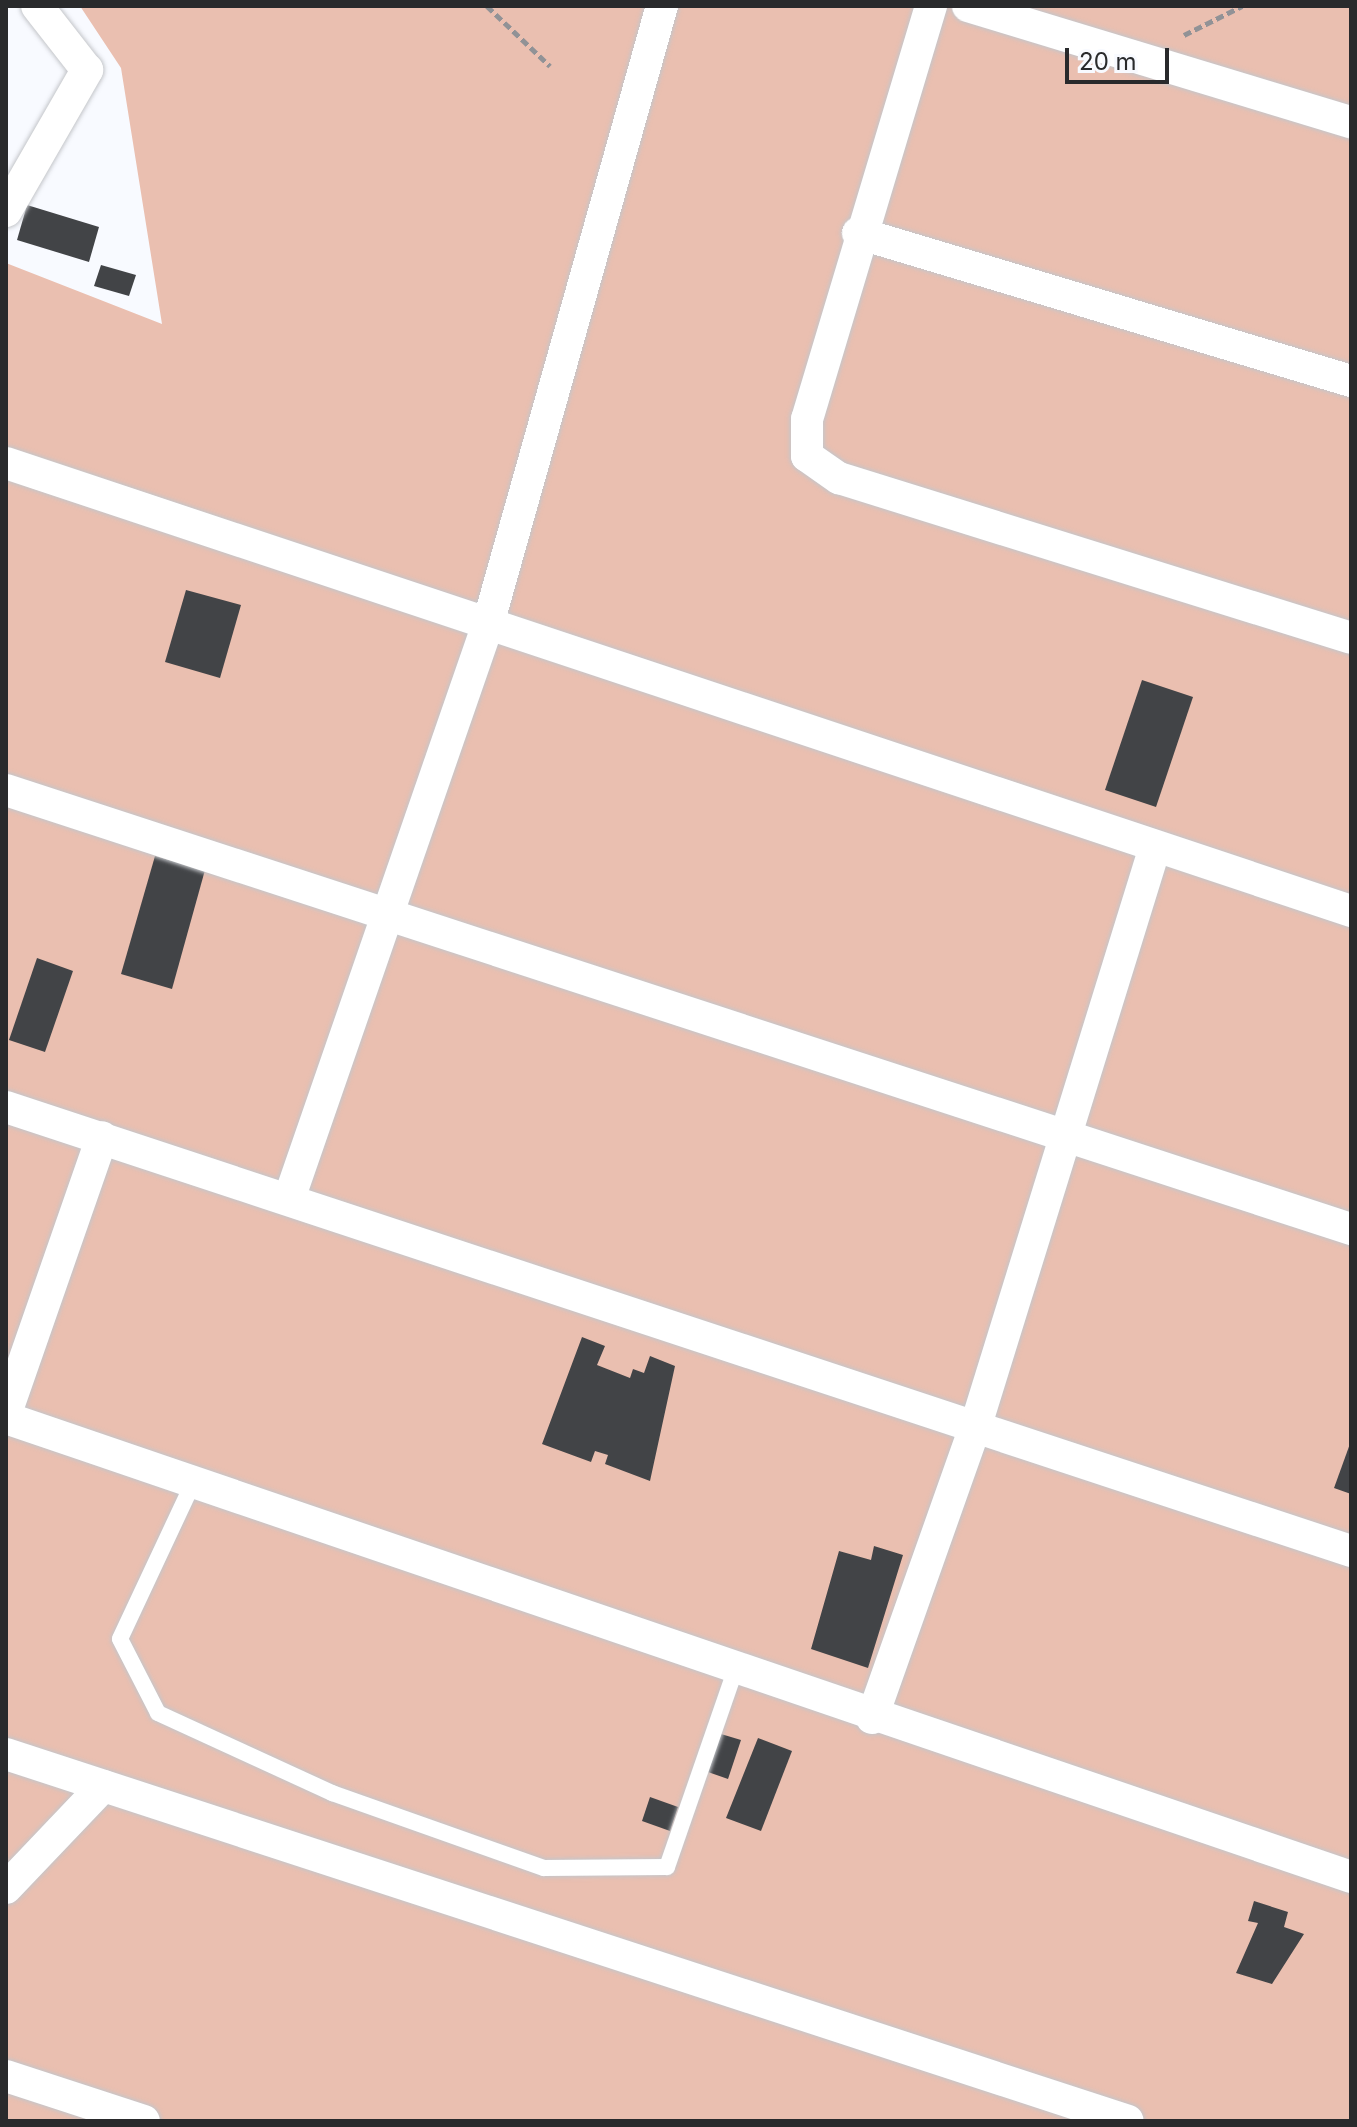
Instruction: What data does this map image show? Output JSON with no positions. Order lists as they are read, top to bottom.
{
  "scale_bar": "20 m"
}
